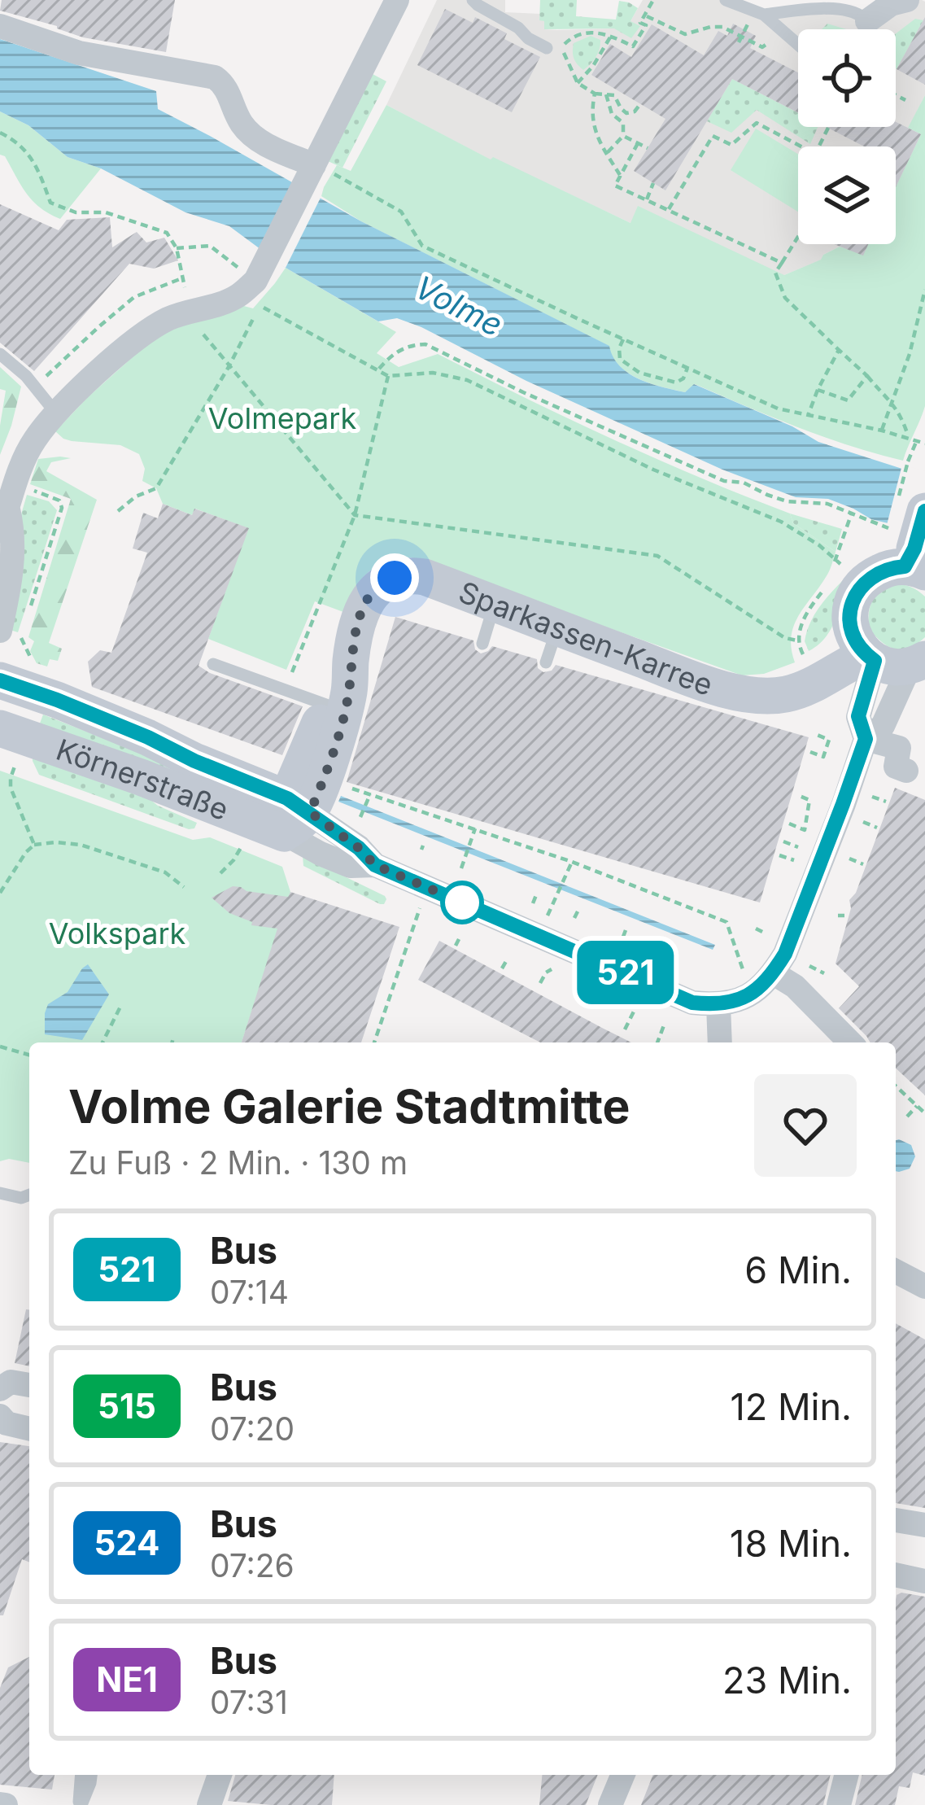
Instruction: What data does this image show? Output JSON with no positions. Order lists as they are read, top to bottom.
{
  "streets": {
    "street": ["Sparkassen-Karree", "Körnerstraße"]
  },
  "crossings": [
    ["Sparkassen-Karree", "Körnerstraße"]
  ],
  "water": ["Volme"],
  "parks": ["Volmepark", "Volkspark"],
  "lines": ["bus line 521"],
  "page": {
    "on_map": "521",
    "heading": ["Volme Galerie Stadtmitte", "Zu Fuß · 2 Min. · 130 m"],
    "list": [
      {
        "mark": "521",
        "name": "Bus",
        "note": "07:14",
        "value": "6 Min."
      },
      {
        "mark": "515",
        "name": "Bus",
        "note": "07:20",
        "value": "12 Min."
      },
      {
        "mark": "524",
        "name": "Bus",
        "note": "07:26",
        "value": "18 Min."
      },
      {
        "mark": "NE1",
        "name": "Bus",
        "note": "07:31",
        "value": "23 Min."
      }
    ]
  }
}
